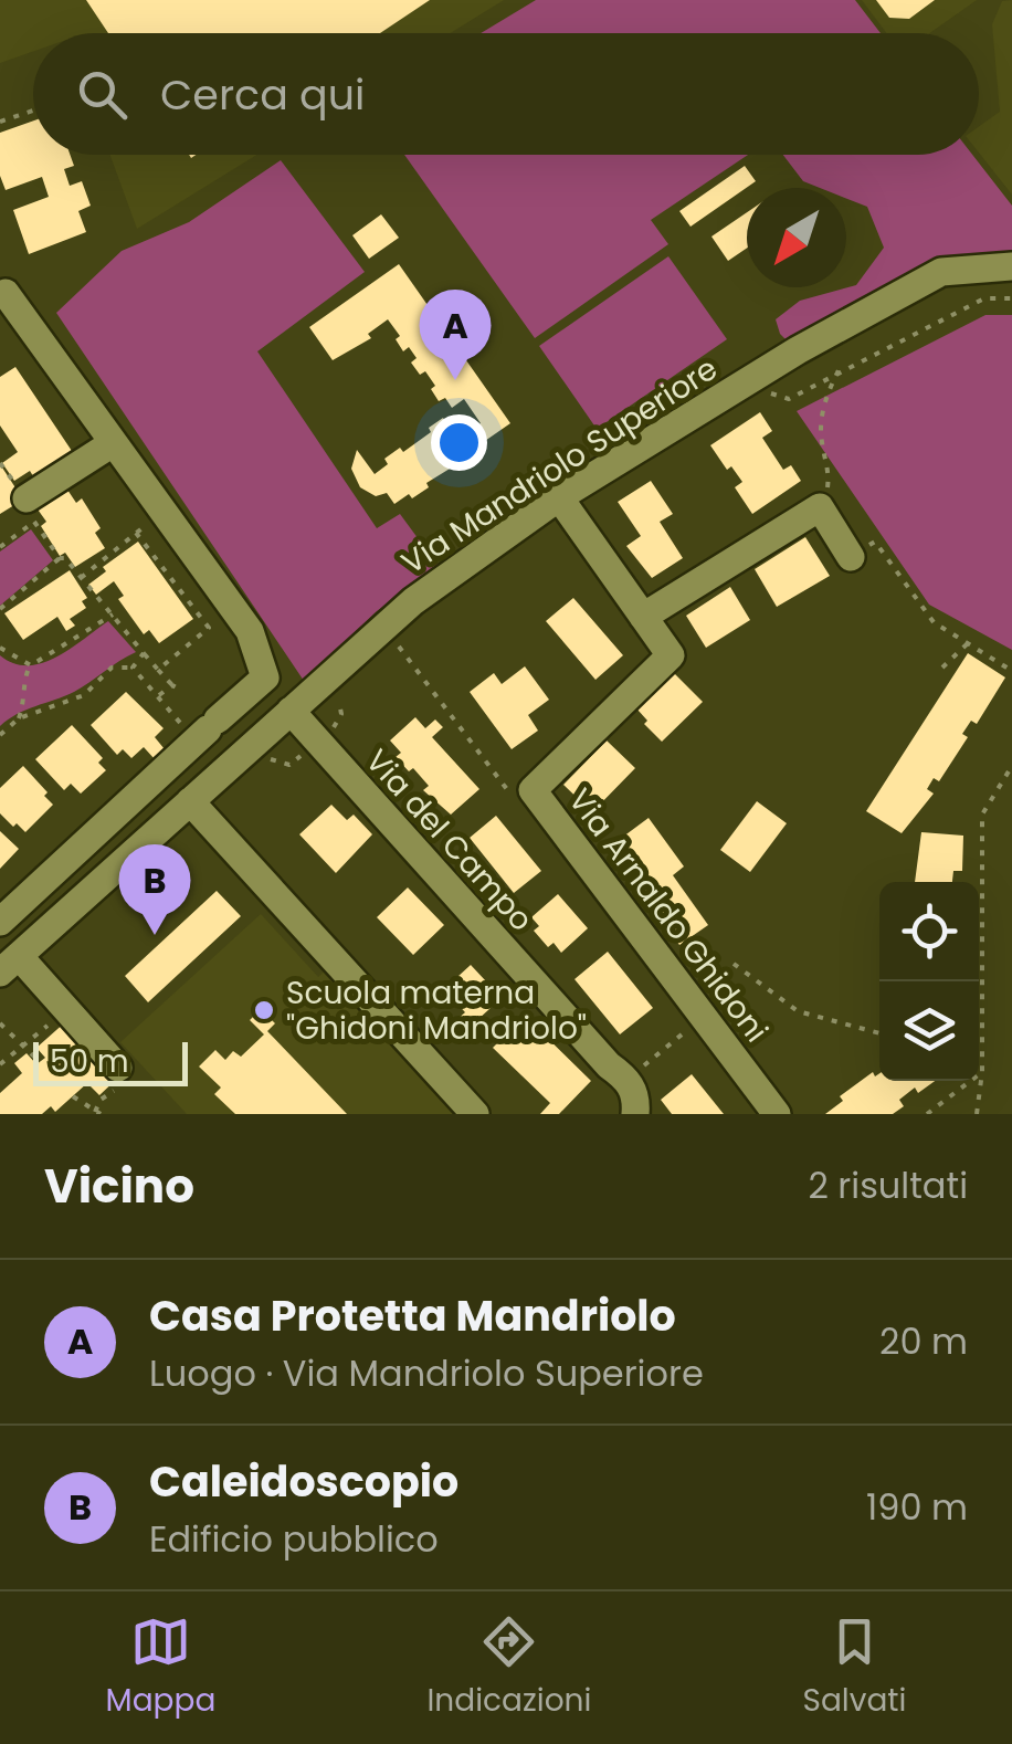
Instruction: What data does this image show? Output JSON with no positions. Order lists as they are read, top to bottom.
{
  "streets": {
    "street": ["Via Mandriolo Superiore", "Via del Campo", "Via Arnaldo Ghidoni"]
  },
  "crossings": [
    ["Via Mandriolo Superiore", "Via del Campo"],
    ["Via Mandriolo Superiore", "Via Arnaldo Ghidoni"]
  ],
  "places": ["Scuola materna \"Ghidoni Mandriolo\""],
  "scale_bar": "50 m",
  "north": "bottom left",
  "page": {
    "search": "Cerca qui",
    "pins": ["A", "B"],
    "scale": "50 m",
    "heading": ["Vicino", "2 risultati"],
    "list": [
      {
        "mark": "A",
        "name": "Casa Protetta Mandriolo",
        "note": "Luogo · Via Mandriolo Superiore",
        "value": "20 m"
      },
      {
        "mark": "B",
        "name": "Caleidoscopio",
        "note": "Edificio pubblico",
        "value": "190 m"
      }
    ],
    "nav": ["Mappa", "Indicazioni", "Salvati"]
  }
}
